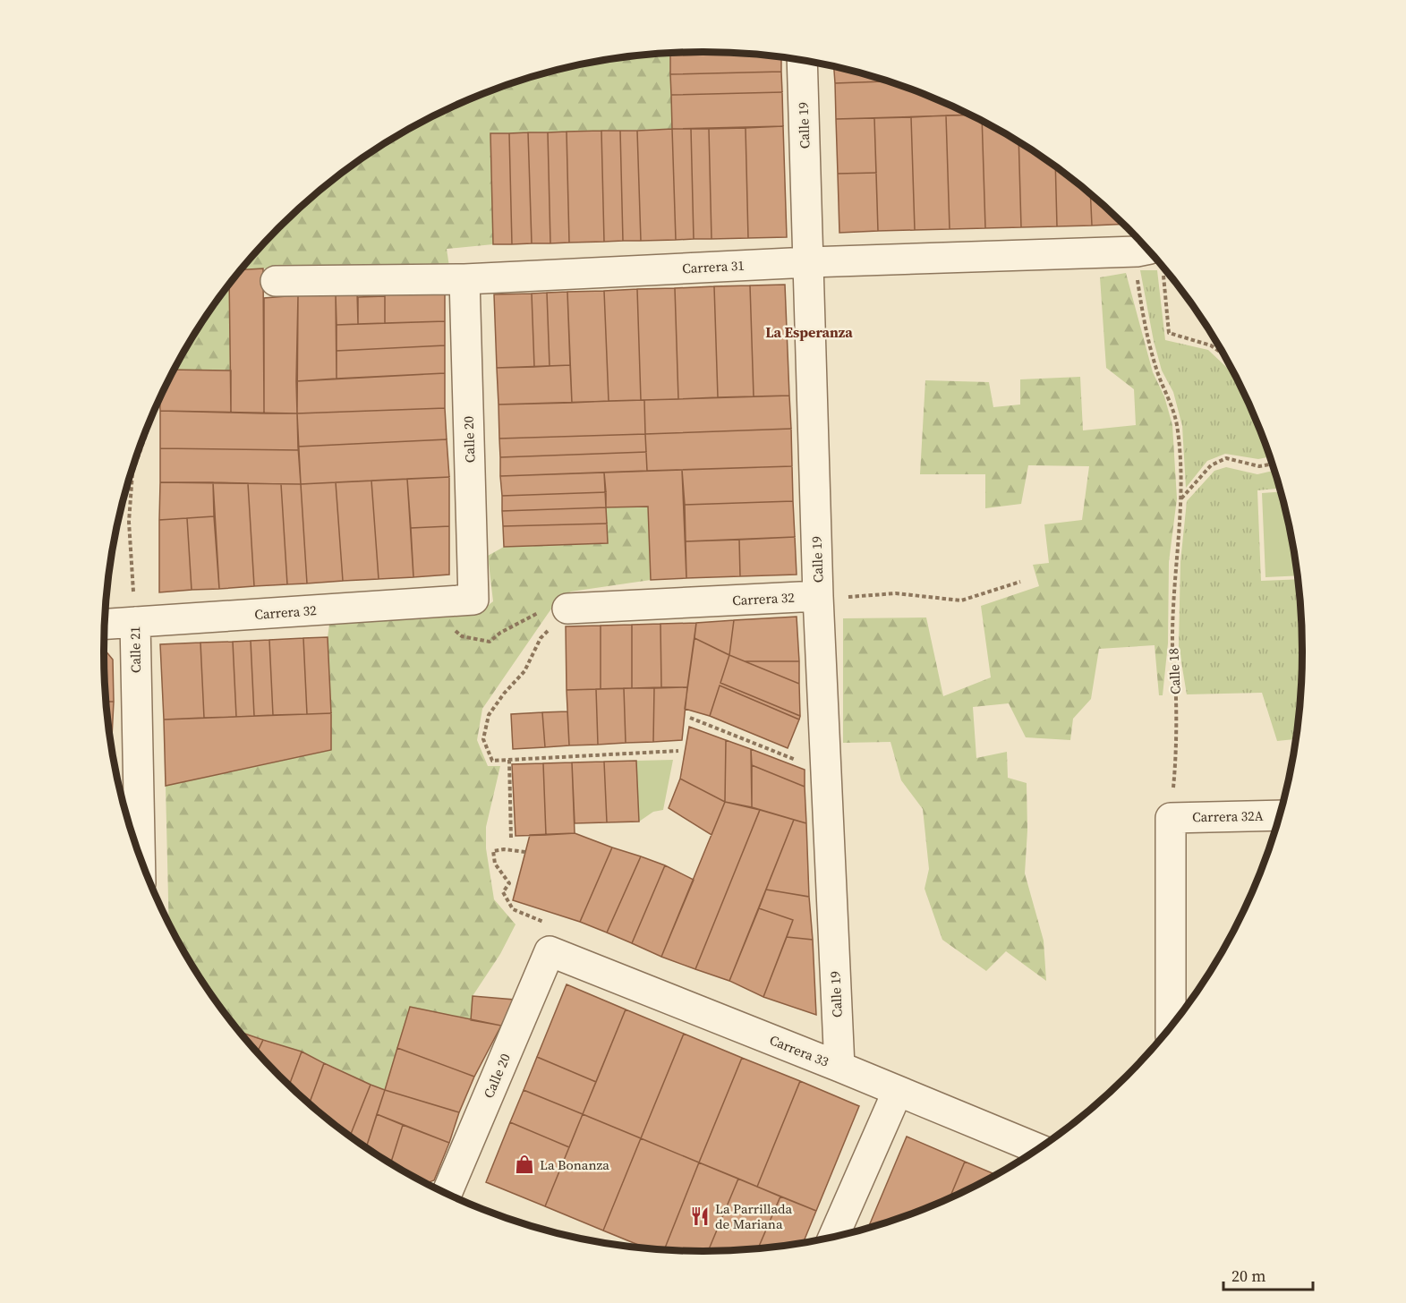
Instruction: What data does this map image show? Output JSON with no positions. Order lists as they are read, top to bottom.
{
  "streets": {
    "street": [
      "Calle 19",
      "Carrera 31",
      "Calle 20",
      "Carrera 32",
      "Calle 21",
      "Carrera 32A",
      "Carrera 33"
    ],
    "path": ["Calle 18"]
  },
  "crossings": [
    ["Calle 19", "Carrera 31"],
    ["Calle 19", "Carrera 32"],
    ["Calle 19", "Carrera 33"],
    ["Carrera 31", "Calle 20"],
    ["Calle 20", "Carrera 32"],
    ["Calle 20", "Carrera 33"],
    ["Carrera 32", "Calle 21"],
    ["Calle 18", "Carrera 32A"]
  ],
  "districts": ["La Esperanza"],
  "places": {
    "shop": ["La Bonanza"],
    "restaurant": ["La Parrillada de Mariana"]
  },
  "scale_bar": "20 m"
}
